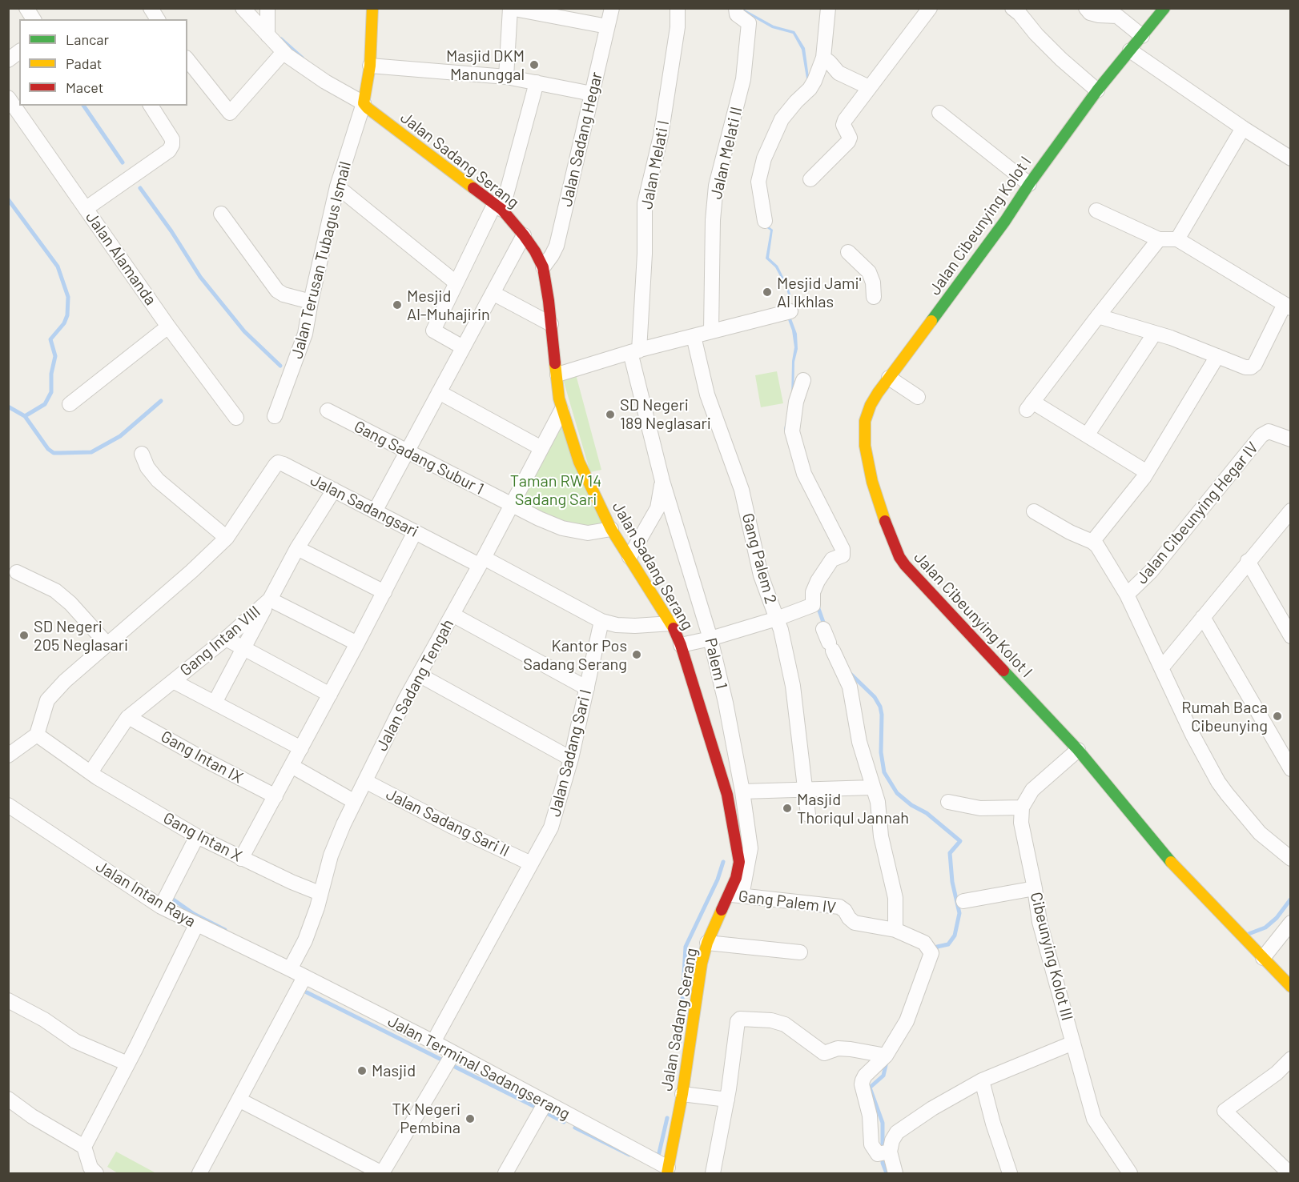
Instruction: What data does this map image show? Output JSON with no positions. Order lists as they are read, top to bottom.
{
  "streets": {
    "main road": ["Jalan Sadang Serang", "Jalan Cibeunying Kolot I"],
    "street": [
      "Jalan Sadang Hegar",
      "Jalan Melati II",
      "Jalan Melati I",
      "Jalan Alamanda",
      "Jalan Terusan Tubagus Ismail",
      "Gang Sadang Subur 1",
      "Jalan Sadangsari",
      "Jalan Cibeunying Hegar IV",
      "Gang Palem 2",
      "Gang Intan VIII",
      "Palem 1",
      "Jalan Sadang Tengah",
      "Jalan Sadang Sari I",
      "Gang Intan IX",
      "Jalan Sadang Sari II",
      "Gang Intan X",
      "Jalan Intan Raya",
      "Gang Palem IV",
      "Cibeunying Kolot III",
      "Jalan Terminal Sadangserang"
    ]
  },
  "crossings": [
    ["Jalan Sadang Hegar", "Jalan Sadang Serang"],
    ["Jalan Sadang Serang", "Jalan Terusan Tubagus Ismail"],
    ["Jalan Sadang Serang", "Gang Sadang Subur 1"],
    ["Jalan Sadang Serang", "Palem 1"],
    ["Jalan Sadang Serang", "Jalan Sadang Tengah"],
    ["Jalan Sadang Serang", "Gang Palem IV"],
    ["Jalan Sadang Serang", "Jalan Terminal Sadangserang"],
    ["Jalan Melati I", "Palem 1"],
    ["Gang Sadang Subur 1", "Jalan Sadang Tengah"],
    ["Jalan Sadangsari", "Gang Intan VIII"],
    ["Jalan Sadangsari", "Jalan Sadang Tengah"],
    ["Jalan Sadangsari", "Jalan Sadang Sari I"],
    ["Gang Intan VIII", "Gang Intan IX"],
    ["Gang Intan VIII", "Gang Intan X"],
    ["Palem 1", "Gang Palem IV"],
    ["Jalan Sadang Tengah", "Jalan Sadang Sari II"],
    ["Jalan Sadang Tengah", "Gang Intan X"],
    ["Jalan Sadang Tengah", "Jalan Intan Raya"],
    ["Jalan Sadang Tengah", "Jalan Terminal Sadangserang"],
    ["Jalan Sadang Sari I", "Jalan Sadang Sari II"],
    ["Jalan Sadang Sari I", "Jalan Terminal Sadangserang"],
    ["Jalan Intan Raya", "Jalan Terminal Sadangserang"]
  ],
  "parks": ["Taman RW 14 Sadang Sari"],
  "places": [
    "Masjid DKM Manunggal",
    "Mesjid Jami' Al Ikhlas",
    "Mesjid Al-Muhajirin",
    "SD Negeri 189 Neglasari",
    "SD Negeri 205 Neglasari",
    "Kantor Pos Sadang Serang",
    "Rumah Baca Cibeunying",
    "Masjid Thoriqul Jannah",
    "Masjid",
    "TK Negeri Pembina"
  ],
  "legend": ["Lancar", "Padat", "Macet"]
}
